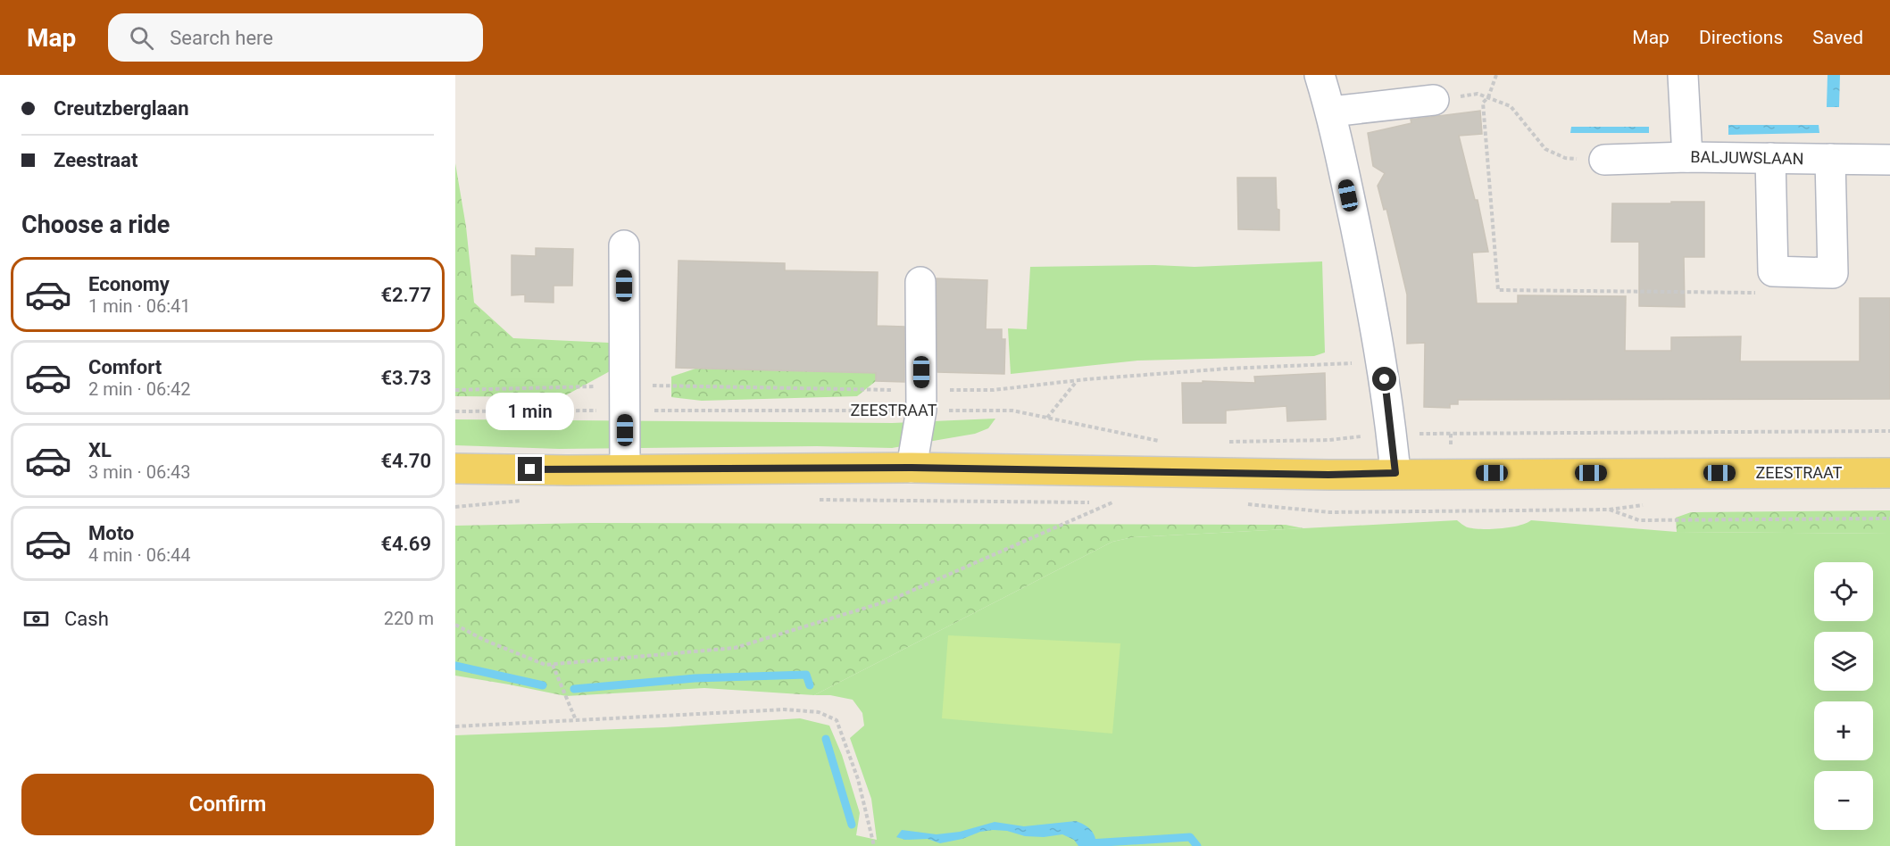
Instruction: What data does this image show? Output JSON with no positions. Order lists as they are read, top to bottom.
{
  "streets": {
    "main road": ["ZEESTRAAT"],
    "street": ["BALJUWSLAAN"]
  },
  "page": {
    "header": "Map",
    "search": "Search here",
    "nav": ["Map", "Directions", "Saved"],
    "banner": ["Creutzberglaan", "Zeestraat"],
    "heading": "Choose a ride",
    "list": [
      {
        "name": "Economy",
        "note": "1 min · 06:41",
        "value": "€2.77"
      },
      {
        "name": "Comfort",
        "note": "2 min · 06:42",
        "value": "€3.73"
      },
      {
        "name": "XL",
        "note": "3 min · 06:43",
        "value": "€4.70"
      },
      {
        "name": "Moto",
        "note": "4 min · 06:44",
        "value": "€4.69"
      }
    ],
    "bubble": "1 min",
    "map_buttons": ["+", "−"],
    "pay": ["Cash", "220 m"],
    "buttons": "Confirm"
  }
}
